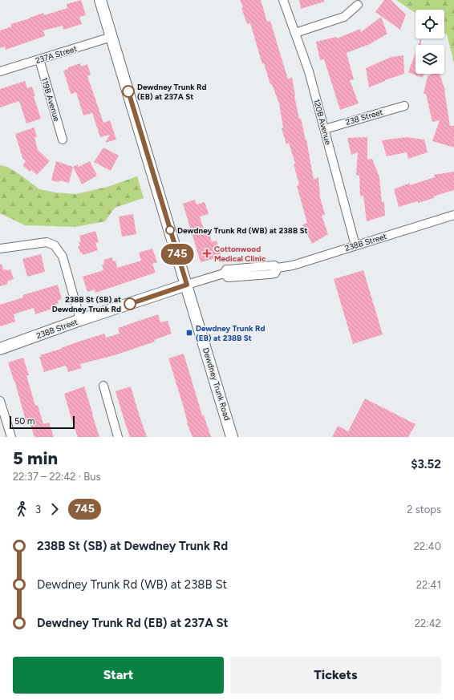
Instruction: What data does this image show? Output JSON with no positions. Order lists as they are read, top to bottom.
{
  "streets": {
    "main road": ["238B Street", "Dewdney Trunk Road"],
    "street": [
      "237A Street",
      "119B Avenue",
      "238 Street",
      "120B Avenue"
    ]
  },
  "crossings": [
    ["237A Street", "119B Avenue"],
    ["237A Street", "Dewdney Trunk Road"],
    ["238 Street", "120B Avenue"],
    ["120B Avenue", "238B Street"],
    ["238B Street", "Dewdney Trunk Road"]
  ],
  "places": {
    "other": ["Dewdney Trunk Rd (EB) at 237A St", "Dewdney Trunk Rd (WB) at 238B St", "238B St (SB) at Dewdney Trunk Rd"],
    "health": ["Cottonwood Medical Clinic"],
    "transit": ["Dewdney Trunk Rd (EB) at 238B St"]
  },
  "lines": ["bus line 745"],
  "scale_bar": "50 m",
  "page": {
    "on_map": "745",
    "scale": "50 m",
    "heading": ["5 min", "22:37 – 22:42 · Bus", "$3.52"],
    "legs": ["3", "745", "2 stops"],
    "list": [
      {
        "name": "238B St (SB) at Dewdney Trunk Rd",
        "value": "22:40"
      },
      {
        "name": "Dewdney Trunk Rd (WB) at 238B St",
        "value": "22:41"
      },
      {
        "name": "Dewdney Trunk Rd (EB) at 237A St",
        "value": "22:42"
      }
    ],
    "buttons": ["Start", "Tickets"]
  }
}
